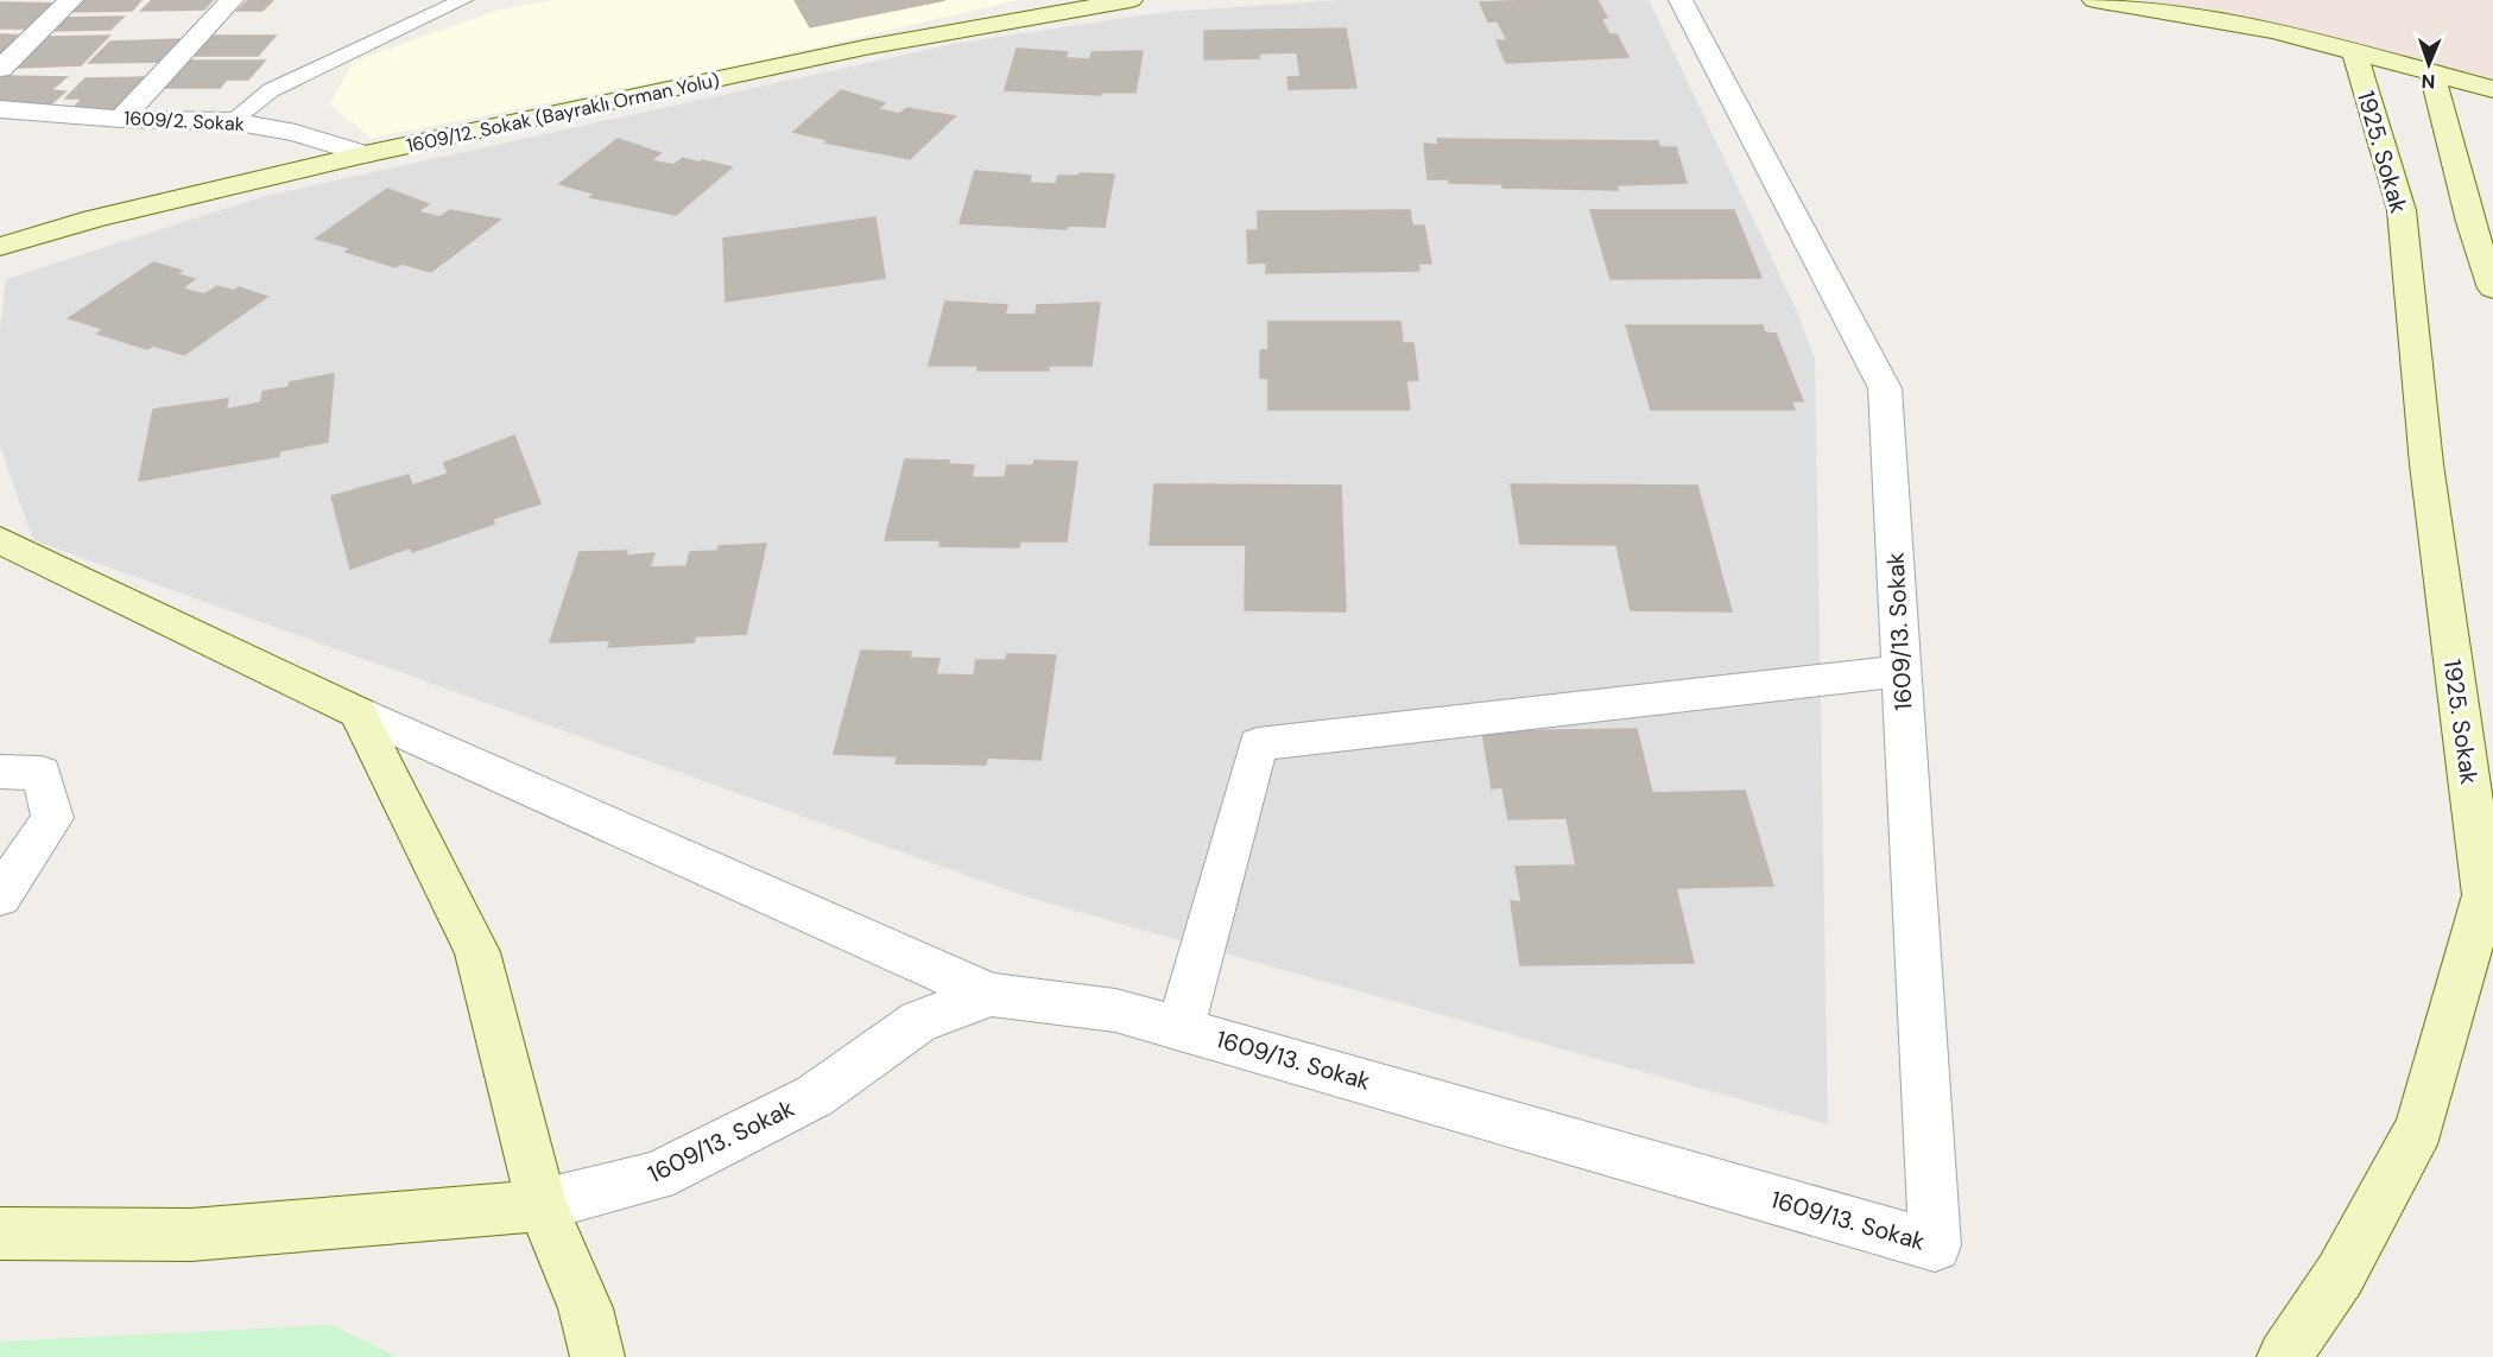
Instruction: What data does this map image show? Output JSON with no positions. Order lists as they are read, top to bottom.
{
  "streets": {
    "main road": ["1609/12. Sokak (Bayraklı Orman Yolu)", "1925. Sokak"],
    "street": ["1609/2. Sokak", "1609/13. Sokak"]
  },
  "crossings": [
    ["1609/12. Sokak (Bayraklı Orman Yolu)", "1609/2. Sokak"]
  ],
  "north": "bottom"
}
